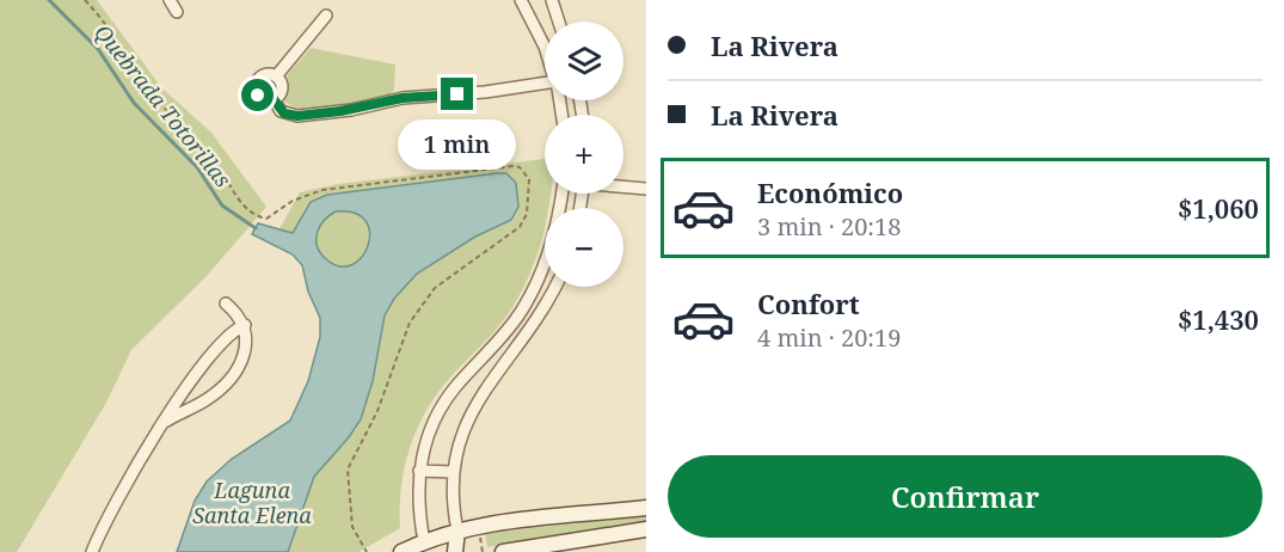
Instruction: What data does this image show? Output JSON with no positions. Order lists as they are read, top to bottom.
{
  "water": ["Quebrada Totorillas", "Laguna Santa Elena"],
  "page": {
    "banner": ["La Rivera", "La Rivera"],
    "map_buttons": ["+", "−"],
    "bubble": "1 min",
    "list": [
      {
        "name": "Económico",
        "note": "3 min · 20:18",
        "value": "$1,060"
      },
      {
        "name": "Confort",
        "note": "4 min · 20:19",
        "value": "$1,430"
      }
    ],
    "buttons": "Confirmar"
  }
}
